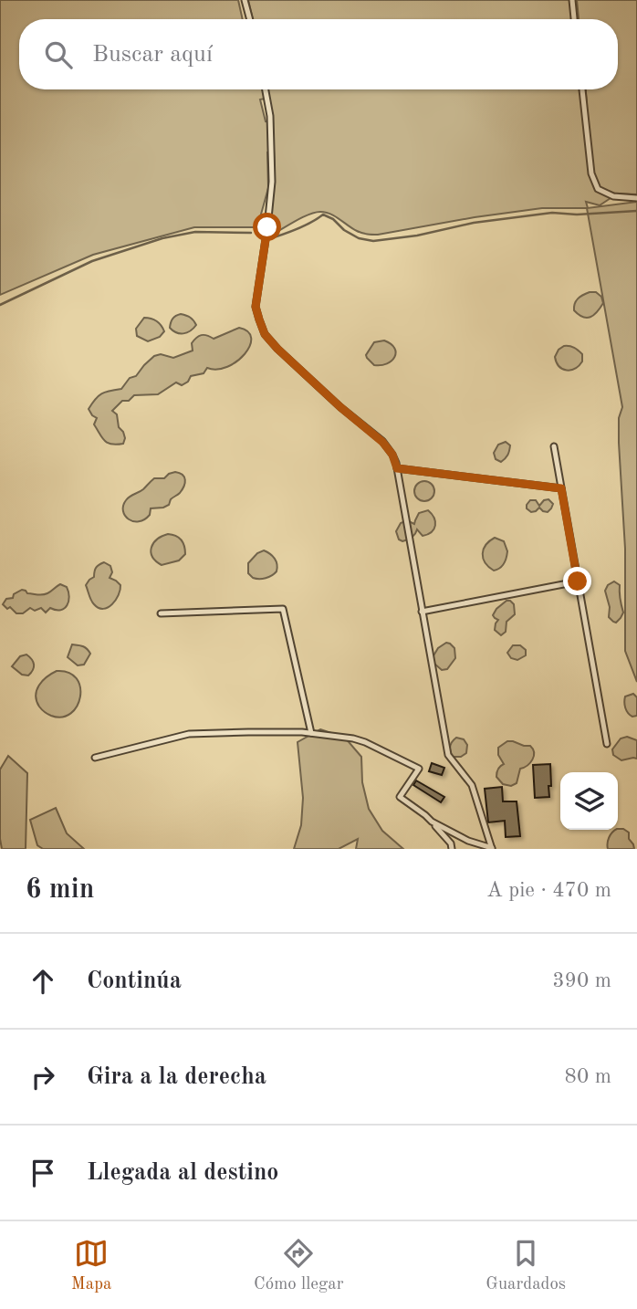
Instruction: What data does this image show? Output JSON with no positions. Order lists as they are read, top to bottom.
{
  "page": {
    "search": "Buscar aquí",
    "heading": ["6 min", "A pie · 470 m"],
    "list": [
      ["Continúa", "390 m"],
      ["Gira a la derecha", "80 m"],
      "Llegada al destino"
    ],
    "nav": ["Mapa", "Cómo llegar", "Guardados"]
  }
}
